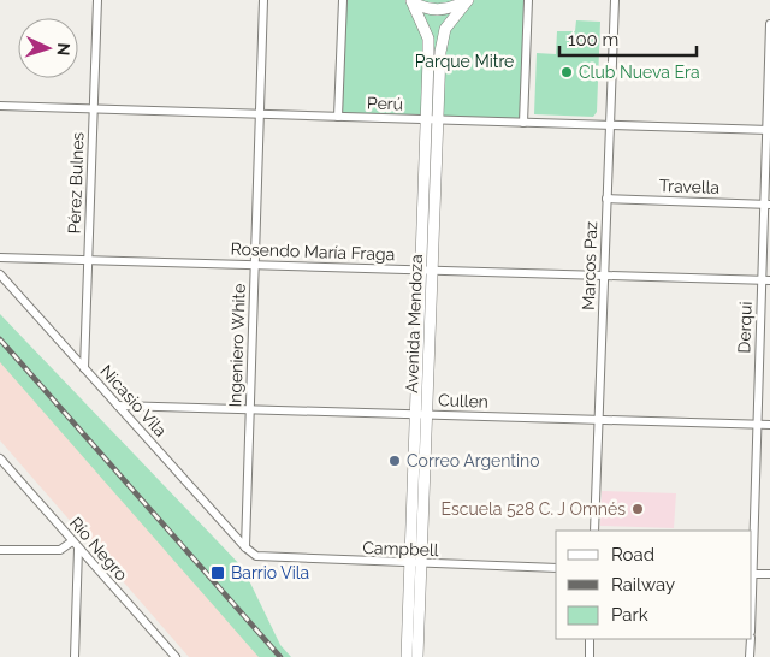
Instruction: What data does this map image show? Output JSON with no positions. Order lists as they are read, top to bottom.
{
  "streets": {
    "main road": ["Avenida Mendoza"],
    "street": [
      "Perú",
      "Pérez Bulnes",
      "Travella",
      "Rosendo María Fraga",
      "Marcos Paz",
      "Derqui",
      "Ingeniero White",
      "Nicasio Vila",
      "Cullen",
      "Río Negro",
      "Campbell"
    ]
  },
  "crossings": [
    ["Perú", "Pérez Bulnes"],
    ["Perú", "Marcos Paz"],
    ["Perú", "Avenida Mendoza"],
    ["Perú", "Derqui"],
    ["Perú", "Ingeniero White"],
    ["Pérez Bulnes", "Rosendo María Fraga"],
    ["Pérez Bulnes", "Nicasio Vila"],
    ["Travella", "Marcos Paz"],
    ["Travella", "Derqui"],
    ["Rosendo María Fraga", "Marcos Paz"],
    ["Rosendo María Fraga", "Avenida Mendoza"],
    ["Rosendo María Fraga", "Derqui"],
    ["Rosendo María Fraga", "Ingeniero White"],
    ["Marcos Paz", "Cullen"],
    ["Avenida Mendoza", "Cullen"],
    ["Avenida Mendoza", "Campbell"],
    ["Derqui", "Cullen"],
    ["Ingeniero White", "Nicasio Vila"],
    ["Ingeniero White", "Cullen"],
    ["Ingeniero White", "Campbell"],
    ["Nicasio Vila", "Cullen"],
    ["Nicasio Vila", "Campbell"]
  ],
  "parks": ["Parque Mitre"],
  "places": {
    "other": ["Club Nueva Era", "Correo Argentino", "Escuela 528 C. J Omnés"],
    "transit": ["Barrio Vila"]
  },
  "legend": ["Road", "Railway", "Park"],
  "scale_bar": "100 m",
  "north": "right"
}
